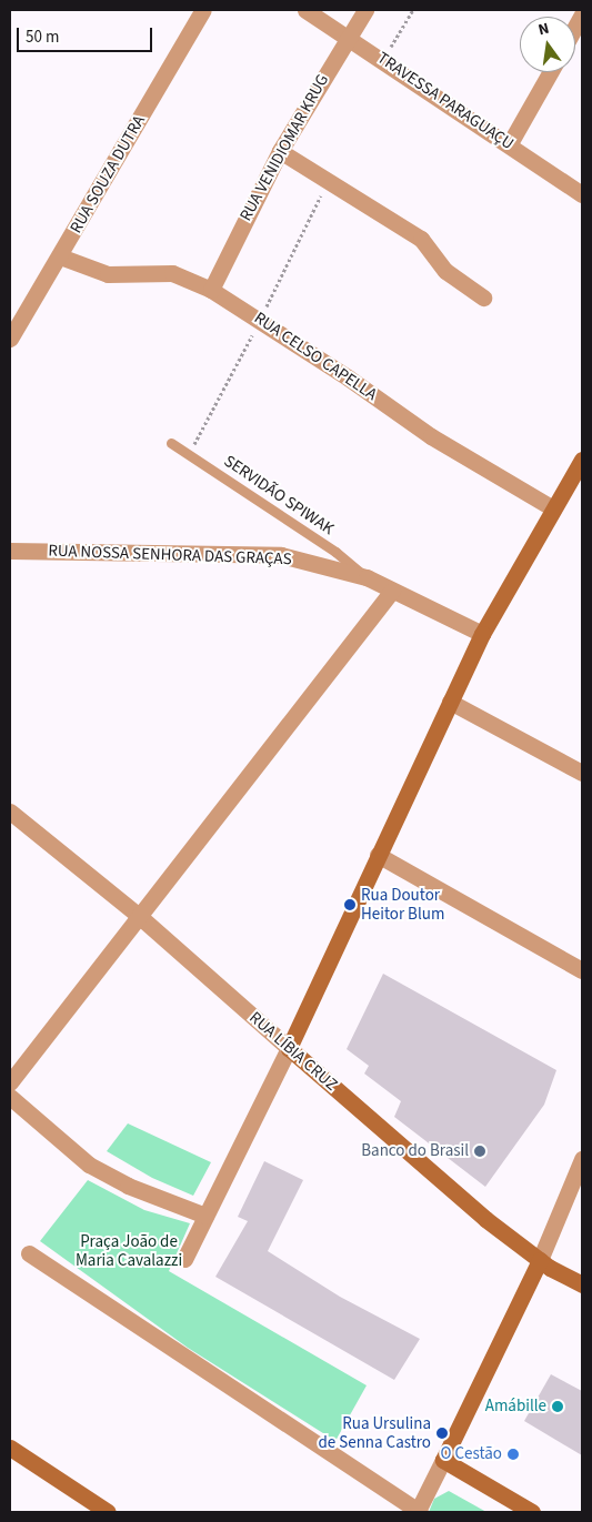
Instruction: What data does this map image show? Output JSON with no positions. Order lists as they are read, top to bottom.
{
  "streets": {
    "street": [
      "TRAVESSA PARAGUAÇU",
      "RUA VENIDIOMAR KRUG",
      "RUA SOUZA DUTRA",
      "RUA CELSO CAPELLA",
      "RUA NOSSA SENHORA DAS GRAÇAS",
      "RUA LÍBIA CRUZ"
    ],
    "lane": ["SERVIDÃO SPIWAK"]
  },
  "crossings": [
    ["TRAVESSA PARAGUAÇU", "RUA VENIDIOMAR KRUG"],
    ["RUA VENIDIOMAR KRUG", "RUA CELSO CAPELLA"],
    ["RUA SOUZA DUTRA", "RUA CELSO CAPELLA"],
    ["SERVIDÃO SPIWAK", "RUA NOSSA SENHORA DAS GRAÇAS"]
  ],
  "parks": ["Praça João de Maria Cavalazzi"],
  "places": [
    "Rua Doutor Heitor Blum",
    "Banco do Brasil",
    "Amábille",
    "Rua Ursulina de Senna Castro",
    "O Cestão"
  ],
  "scale_bar": "50 m",
  "north": "top"
}
